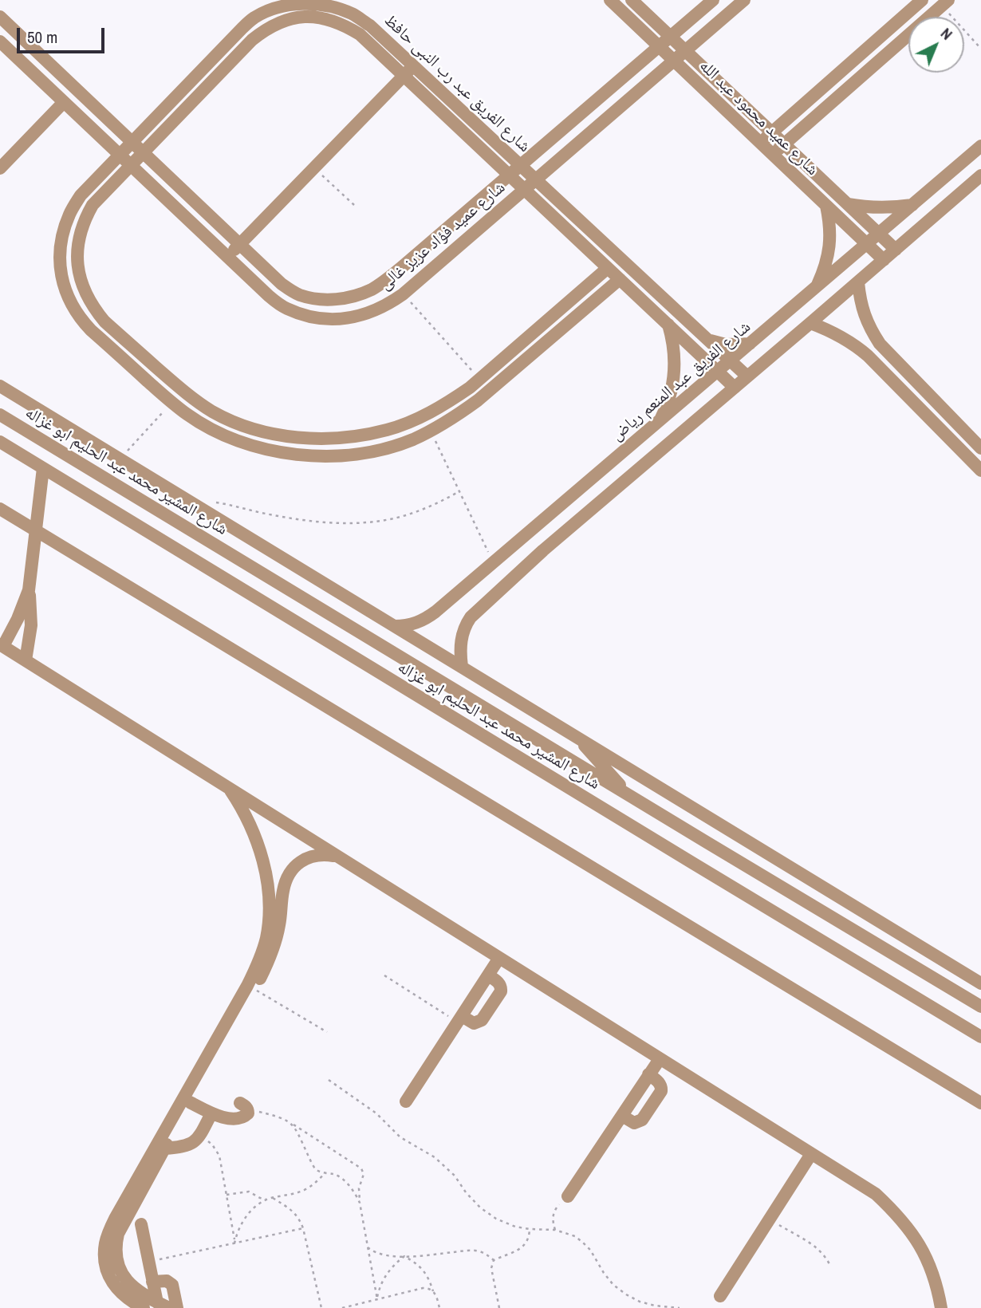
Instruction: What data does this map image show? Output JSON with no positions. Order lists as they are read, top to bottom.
{
  "streets": {
    "street": [
      "شارع الفريق عبد رب النبى حافظ",
      "شارع عميد محمود عبد الله",
      "شارع عميد فؤاد عزيز غالى",
      "شارع الفريق عبد المنعم رياض",
      "شارع المشير محمد عبد الحليم ابو غزاله"
    ]
  },
  "crossings": [
    ["شارع الفريق عبد رب النبى حافظ", "شارع عميد فؤاد عزيز غالى"],
    ["شارع الفريق عبد رب النبى حافظ", "شارع الفريق عبد المنعم رياض"],
    ["شارع عميد محمود عبد الله", "شارع عميد فؤاد عزيز غالى"],
    ["شارع عميد محمود عبد الله", "شارع الفريق عبد المنعم رياض"]
  ],
  "scale_bar": "50 m",
  "north": "top right"
}
